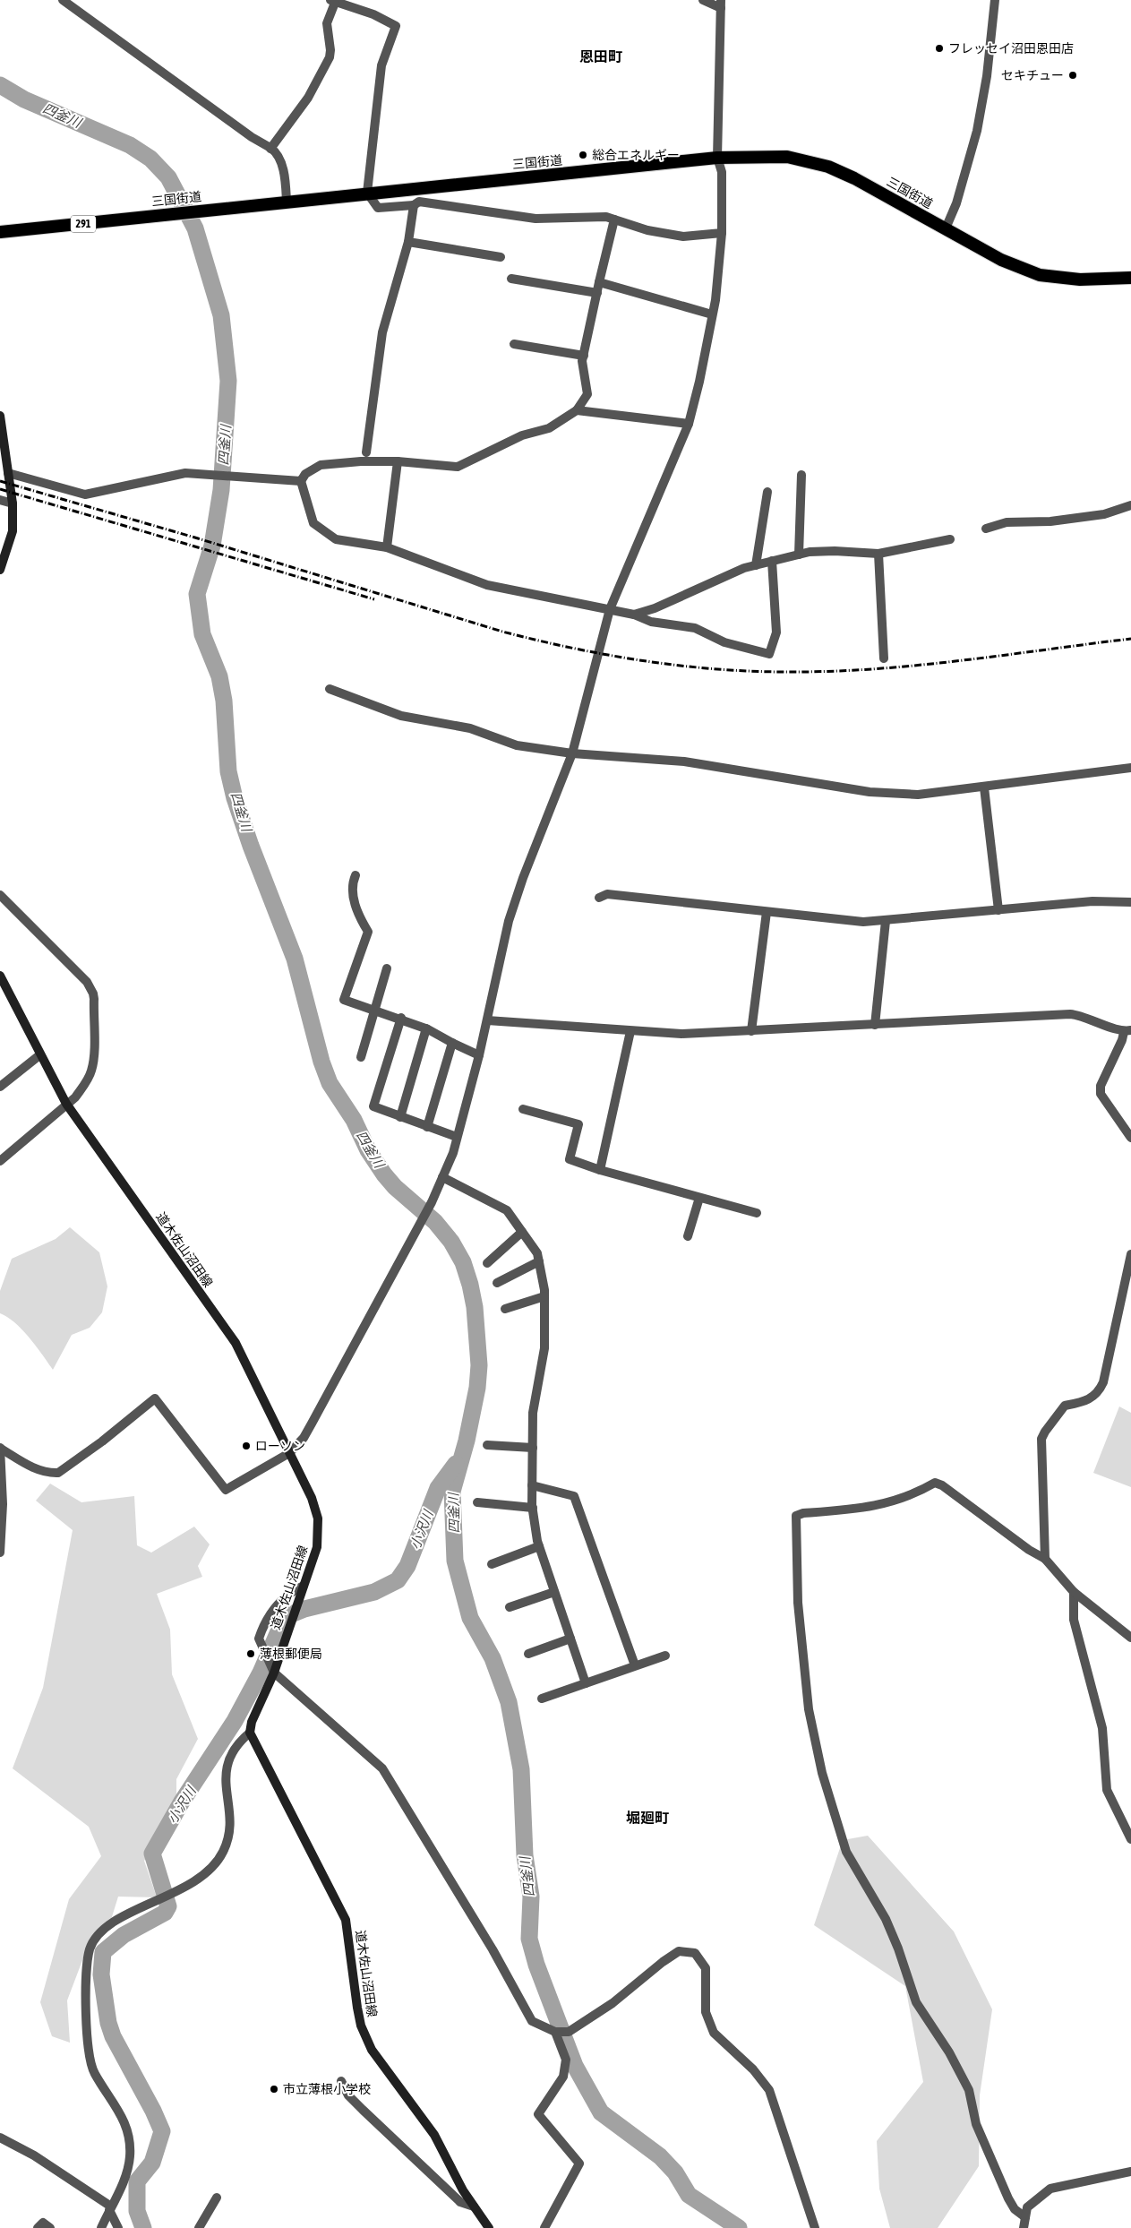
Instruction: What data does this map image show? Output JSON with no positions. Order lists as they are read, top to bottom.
{
  "streets": {
    "highway": ["三国街道", "291"],
    "main road": ["道木佐山沼田線"]
  },
  "districts": ["恩田町", "堀廻町"],
  "water": ["四釜川", "小沢川"],
  "places": [
    "フレッセイ沼田恩田店",
    "セキチュー",
    "総合エネルギー",
    "ローソン",
    "薄根郵便局",
    "市立薄根小学校"
  ]
}
